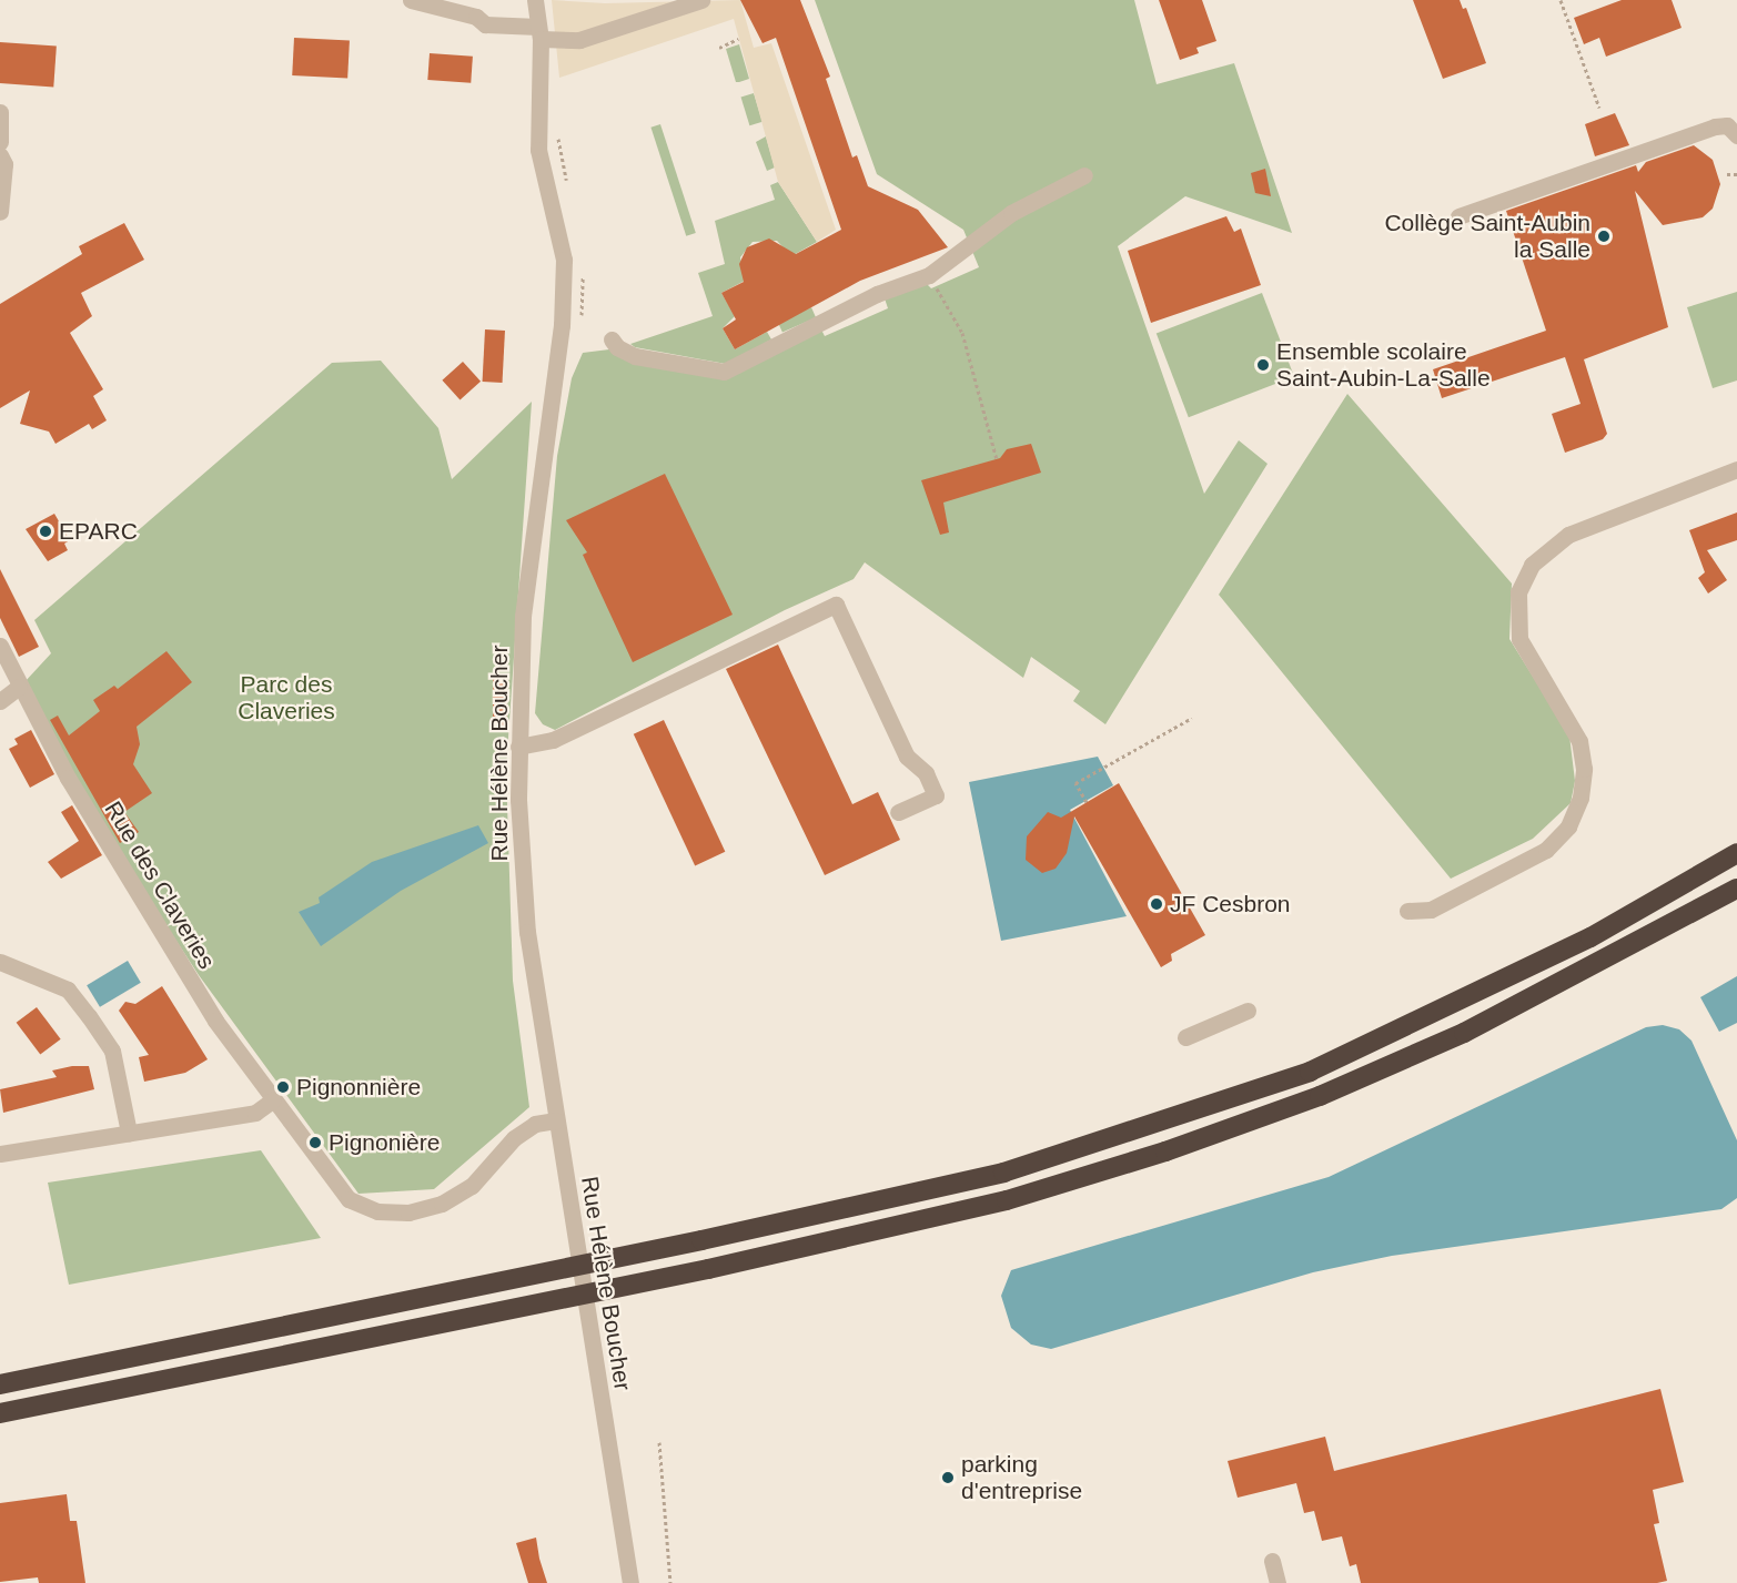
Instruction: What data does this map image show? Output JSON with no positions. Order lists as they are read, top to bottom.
{
  "streets": {
    "street": ["Rue Hélène Boucher", "Rue des Claveries"]
  },
  "crossings": [
    ["Rue Hélène Boucher", "Rue des Claveries"]
  ],
  "parks": ["Parc des Claveries"],
  "places": [
    "Collège Saint-Aubin la Salle",
    "Ensemble scolaire Saint-Aubin-La-Salle",
    "EPARC",
    "JF Cesbron",
    "Pignonnière",
    "Pignonière",
    "parking d'entreprise"
  ]
}
